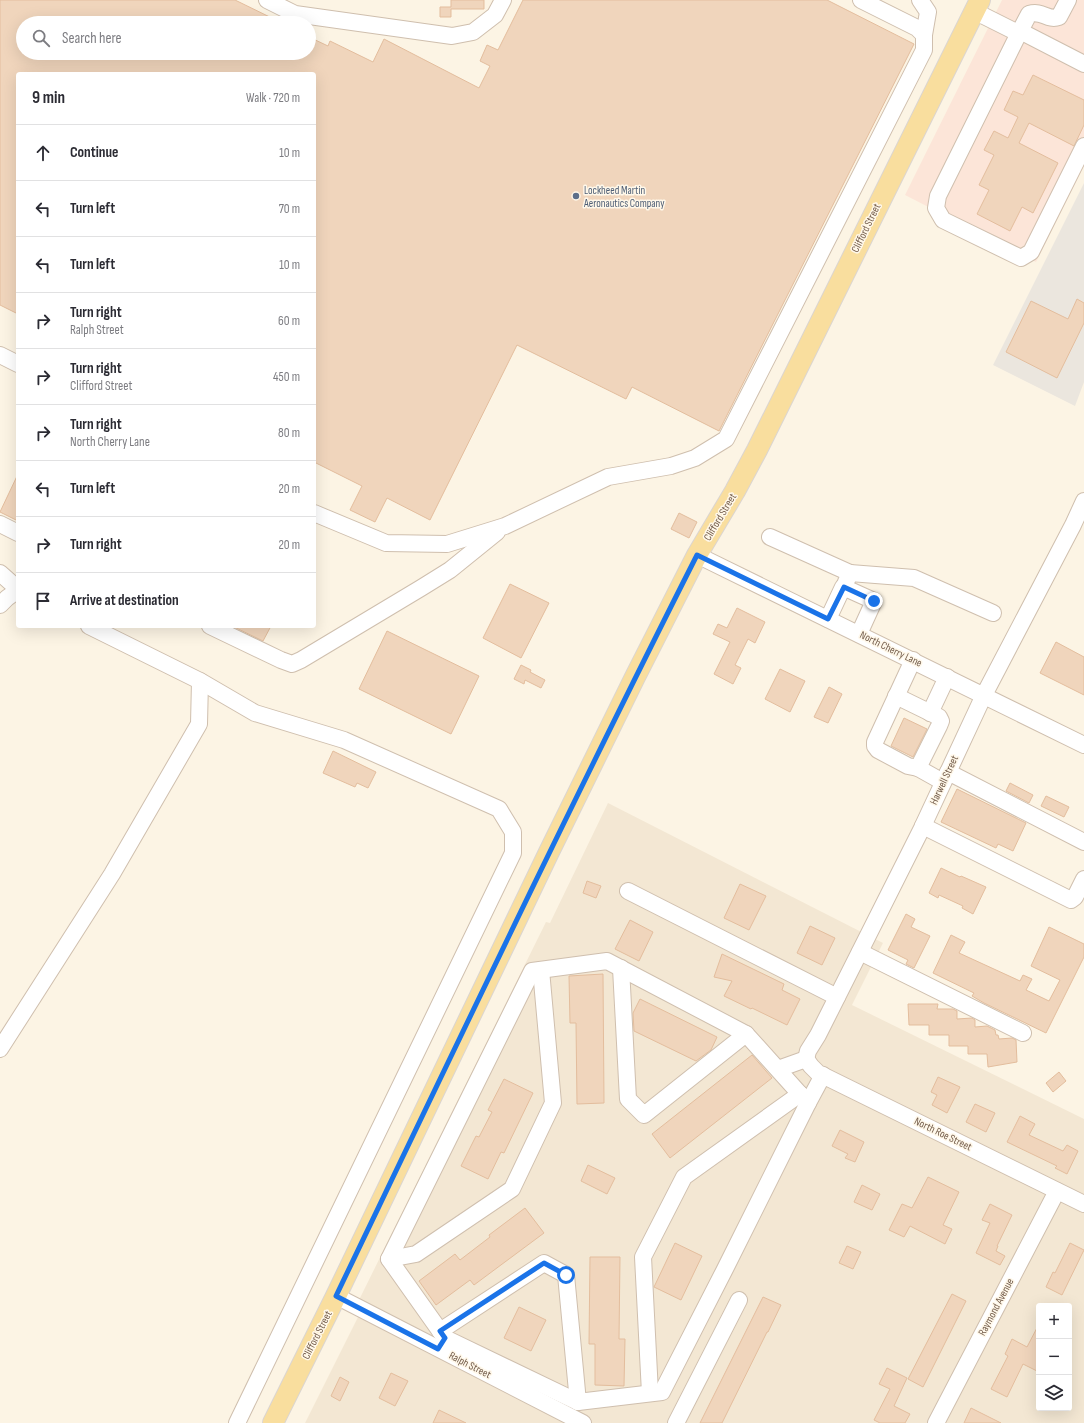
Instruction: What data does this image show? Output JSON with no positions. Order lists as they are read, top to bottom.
{
  "streets": {
    "main road": ["Clifford Street"],
    "street": [
      "North Cherry Lane",
      "Harwell Street",
      "North Roe Street",
      "Raymond Avenue",
      "Ralph Street"
    ]
  },
  "crossings": [
    ["Clifford Street", "North Cherry Lane"],
    ["Clifford Street", "Ralph Street"],
    ["North Cherry Lane", "Harwell Street"],
    ["Harwell Street", "North Roe Street"],
    ["North Roe Street", "Raymond Avenue"]
  ],
  "places": ["Lockheed Martin Aeronautics Company"],
  "page": {
    "search": "Search here",
    "heading": ["9 min", "Walk · 720 m"],
    "list": [
      ["Continue", "10 m"],
      ["Turn left", "70 m"],
      ["Turn left", "10 m"],
      ["Turn right", "Ralph Street", "60 m"],
      ["Turn right", "Clifford Street", "450 m"],
      ["Turn right", "North Cherry Lane", "80 m"],
      ["Turn left", "20 m"],
      ["Turn right", "20 m"],
      "Arrive at destination"
    ],
    "map_buttons": ["+", "−"]
  }
}
